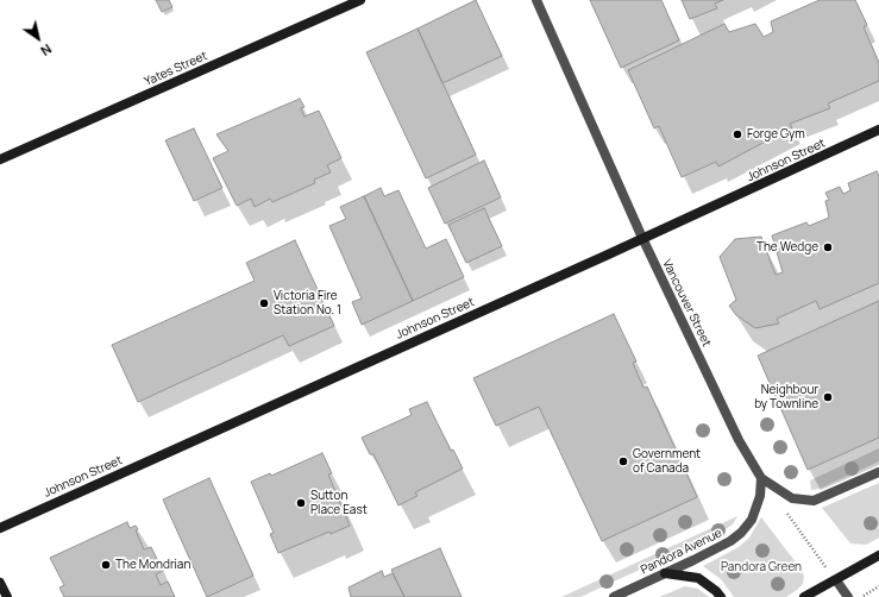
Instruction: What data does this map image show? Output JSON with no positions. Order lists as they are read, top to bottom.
{
  "streets": {
    "main road": ["Yates Street", "Johnson Street"],
    "street": ["Vancouver Street", "Pandora Avenue"]
  },
  "crossings": [
    ["Johnson Street", "Vancouver Street"],
    ["Vancouver Street", "Pandora Avenue"]
  ],
  "parks": ["Pandora Green"],
  "places": [
    "Forge Gym",
    "The Wedge",
    "Victoria Fire Station No. 1",
    "Neighbour by Townline",
    "Government of Canada",
    "Sutton Place East",
    "The Mondrian"
  ],
  "north": "bottom right"
}
